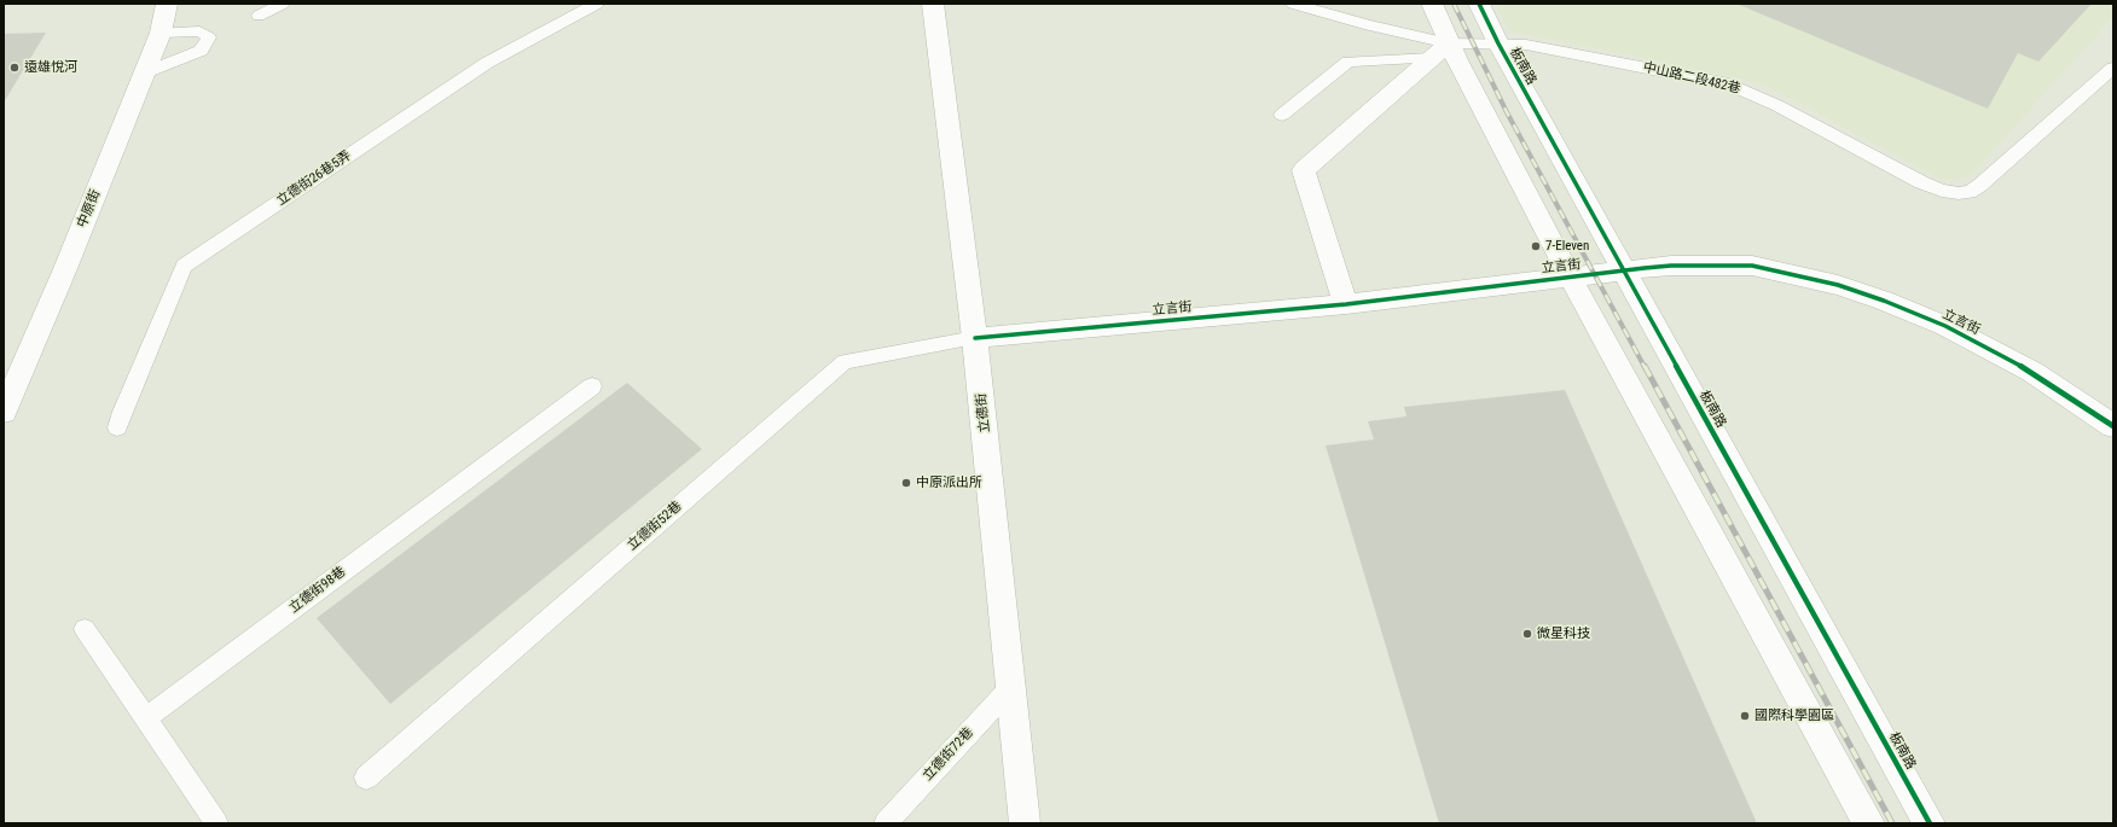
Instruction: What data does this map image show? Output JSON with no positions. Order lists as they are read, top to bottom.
{
  "streets": {
    "street": [
      "板南路",
      "中原街",
      "立言街",
      "立德街"
    ],
    "lane": [
      "中山路二段482巷",
      "立德街26巷5弄",
      "立德街52巷",
      "立德街98巷",
      "立德街72巷"
    ]
  },
  "crossings": [
    ["板南路", "中山路二段482巷"],
    ["板南路", "立言街"],
    ["立言街", "立德街"],
    ["立言街", "立德街52巷"],
    ["立德街", "立德街52巷"],
    ["立德街", "立德街72巷"]
  ],
  "places": [
    "遠雄悅河",
    "7-Eleven",
    "中原派出所",
    "微星科技",
    "國際科學園區"
  ]
}
